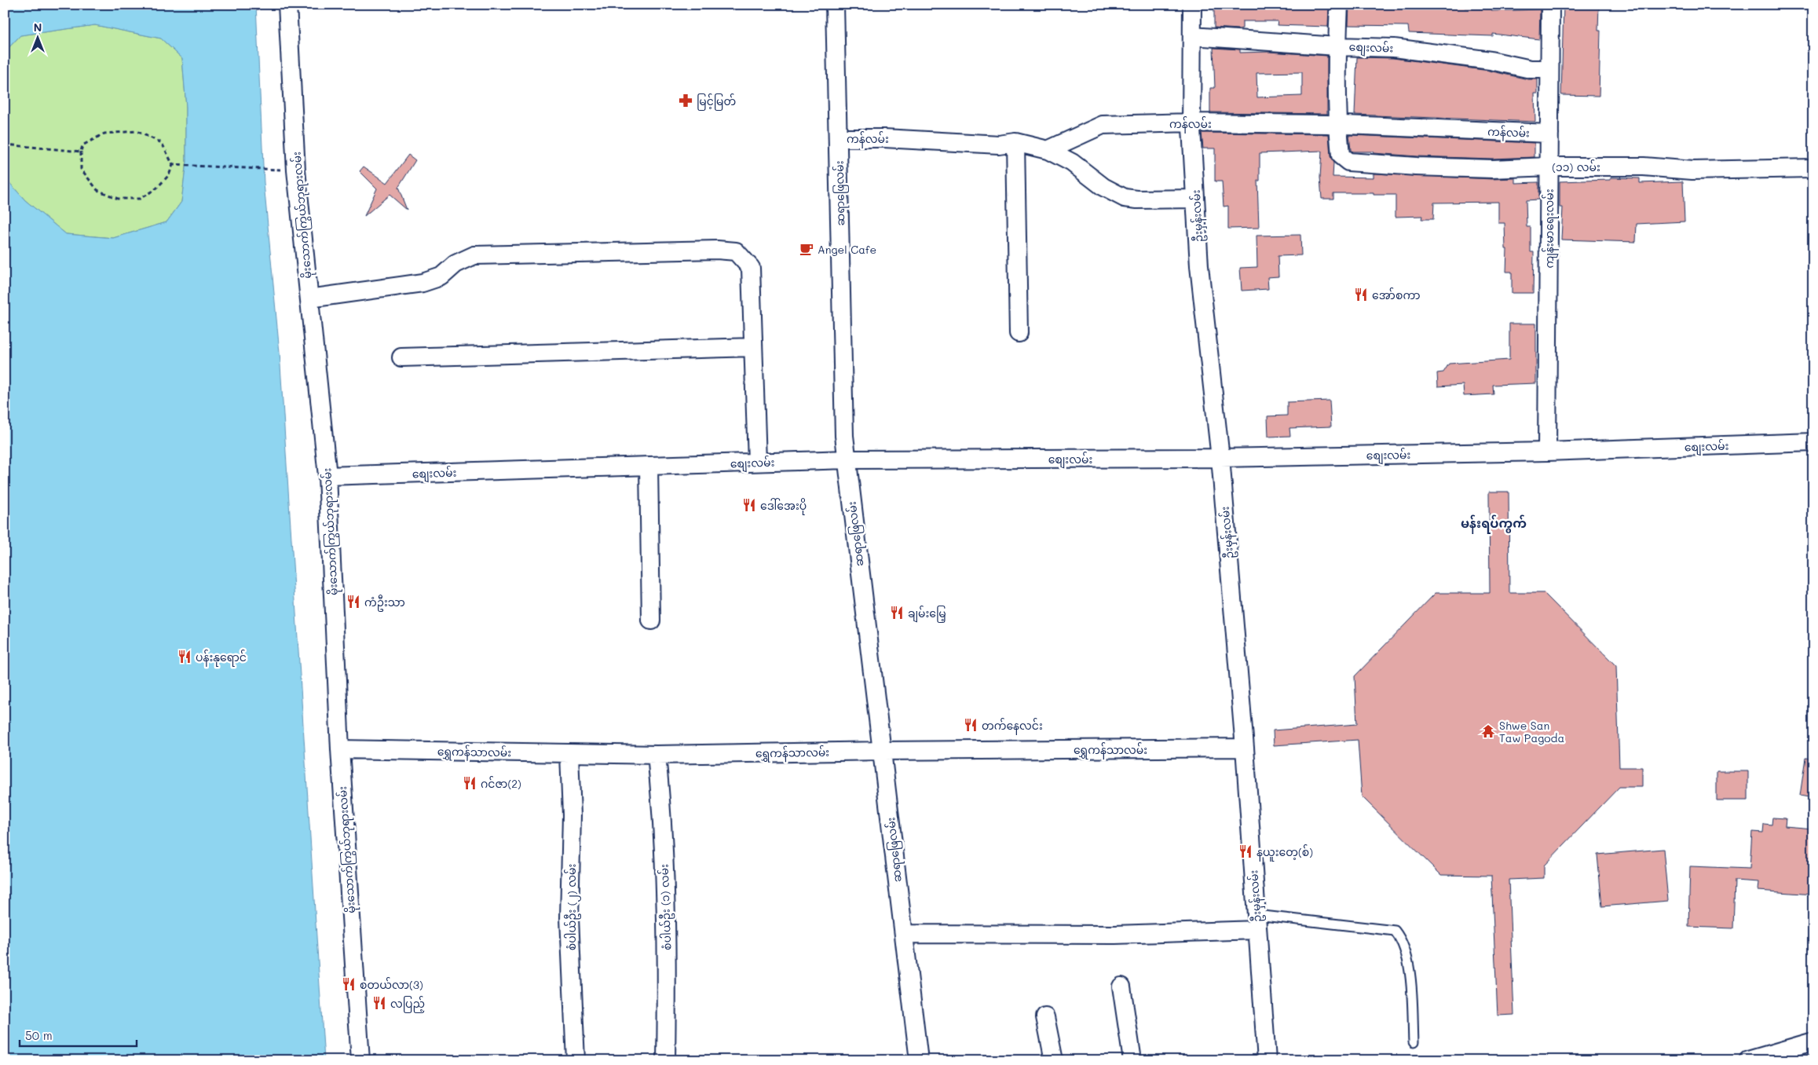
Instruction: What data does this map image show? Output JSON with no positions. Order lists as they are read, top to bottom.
{
  "streets": {
    "street": [
      "စျေးလမ်း",
      "ကန်လမ်း",
      "(၁၁) လမ်း",
      "ဆရာဖြေလမ်း",
      "မိုးသောက်ကြွယ်ဘုရားလမ်း",
      "ဦးမှန်းလမ်း",
      "ကျန်းမာရေးလမ်း",
      "‌ရွှေကန်သာလမ်း",
      "စံပါယ်ဦး (၂) လမ်း",
      "စံပါယ်ဦး (၁) လမ်း"
    ]
  },
  "crossings": [
    ["စျေးလမ်း", "ဆရာဖြေလမ်း"],
    ["စျေးလမ်း", "မိုးသောက်ကြွယ်ဘုရားလမ်း"],
    ["စျေးလမ်း", "ဦးမှန်းလမ်း"],
    ["စျေးလမ်း", "ကျန်းမာရေးလမ်း"],
    ["ကန်လမ်း", "(၁၁) လမ်း"],
    ["ကန်လမ်း", "ဆရာဖြေလမ်း"],
    ["ကန်လမ်း", "ဦးမှန်းလမ်း"],
    ["ကန်လမ်း", "ကျန်းမာရေးလမ်း"],
    ["(၁၁) လမ်း", "ကျန်းမာရေးလမ်း"],
    ["ဆရာဖြေလမ်း", "‌ရွှေကန်သာလမ်း"],
    ["မိုးသောက်ကြွယ်ဘုရားလမ်း", "‌ရွှေကန်သာလမ်း"],
    ["ဦးမှန်းလမ်း", "‌ရွှေကန်သာလမ်း"],
    ["‌ရွှေကန်သာလမ်း", "စံပါယ်ဦး (၂) လမ်း"],
    ["‌ရွှေကန်သာလမ်း", "စံပါယ်ဦး (၁) လမ်း"]
  ],
  "districts": ["မန်းရပ်ကွက်"],
  "places": {
    "pharmacy": ["မြင့်မြတ်"],
    "cafe": ["Angel Cafe"],
    "restaurant": [
      "အော်စကာ",
      "ဒေါ်အေးပို",
      "ကံဦးသာ",
      "ချမ်းမြေ့",
      "ပန်းနုရောင်",
      "တက်နေလင်း",
      "ဂင်ဇာ(2)",
      "နယူးတေ့(စ်)",
      "စတယ်လာ(3)",
      "လပြည့်"
    ],
    "temple": ["Shwe San Taw Pagoda"]
  },
  "scale_bar": "50 m",
  "north": "top"
}
